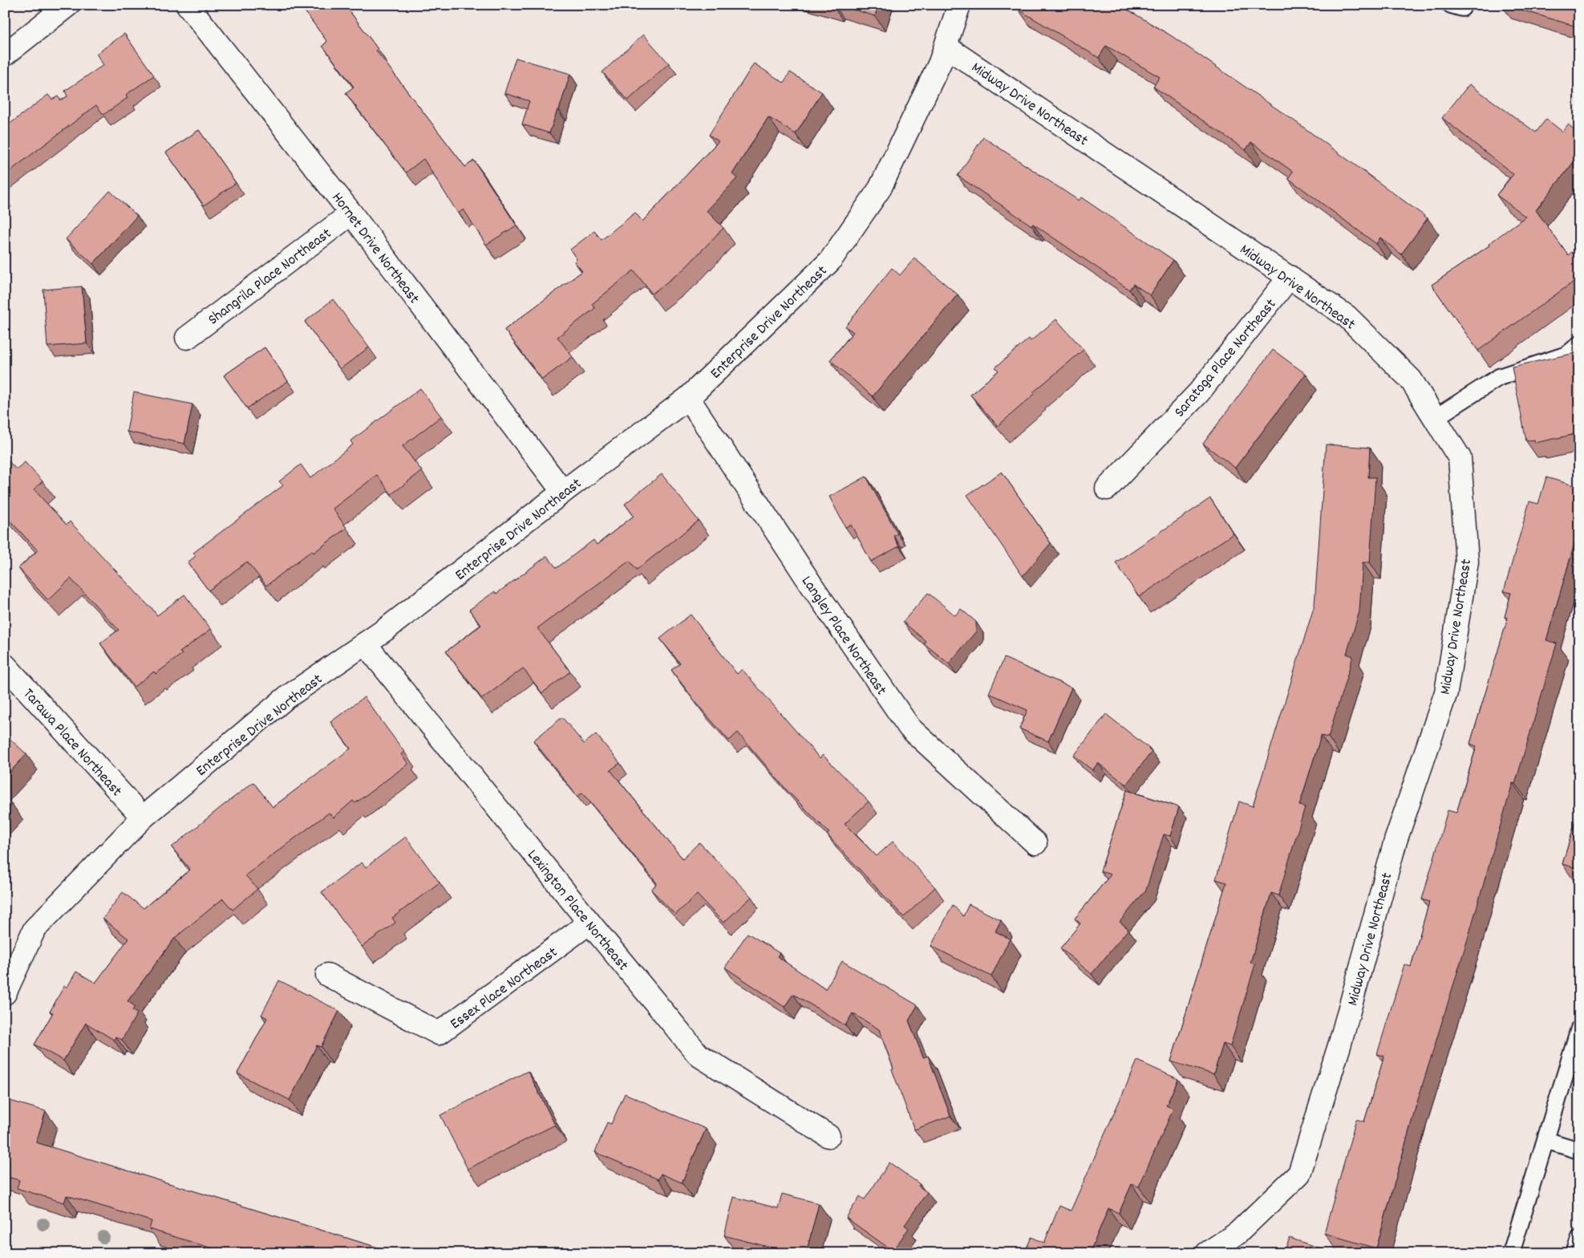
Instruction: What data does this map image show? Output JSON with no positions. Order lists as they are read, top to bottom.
{
  "streets": {
    "street": [
      "Midway Drive Northeast",
      "Hornet Drive Northeast",
      "Shangrila Place Northeast",
      "Enterprise Drive Northeast",
      "Saratoga Place Northeast",
      "Langley Place Northeast",
      "Tarawa Place Northeast",
      "Lexington Place Northeast",
      "Essex Place Northeast"
    ]
  },
  "crossings": [
    ["Midway Drive Northeast", "Enterprise Drive Northeast"],
    ["Midway Drive Northeast", "Saratoga Place Northeast"],
    ["Hornet Drive Northeast", "Shangrila Place Northeast"],
    ["Hornet Drive Northeast", "Enterprise Drive Northeast"],
    ["Enterprise Drive Northeast", "Langley Place Northeast"],
    ["Enterprise Drive Northeast", "Tarawa Place Northeast"],
    ["Enterprise Drive Northeast", "Lexington Place Northeast"],
    ["Lexington Place Northeast", "Essex Place Northeast"]
  ]
}
